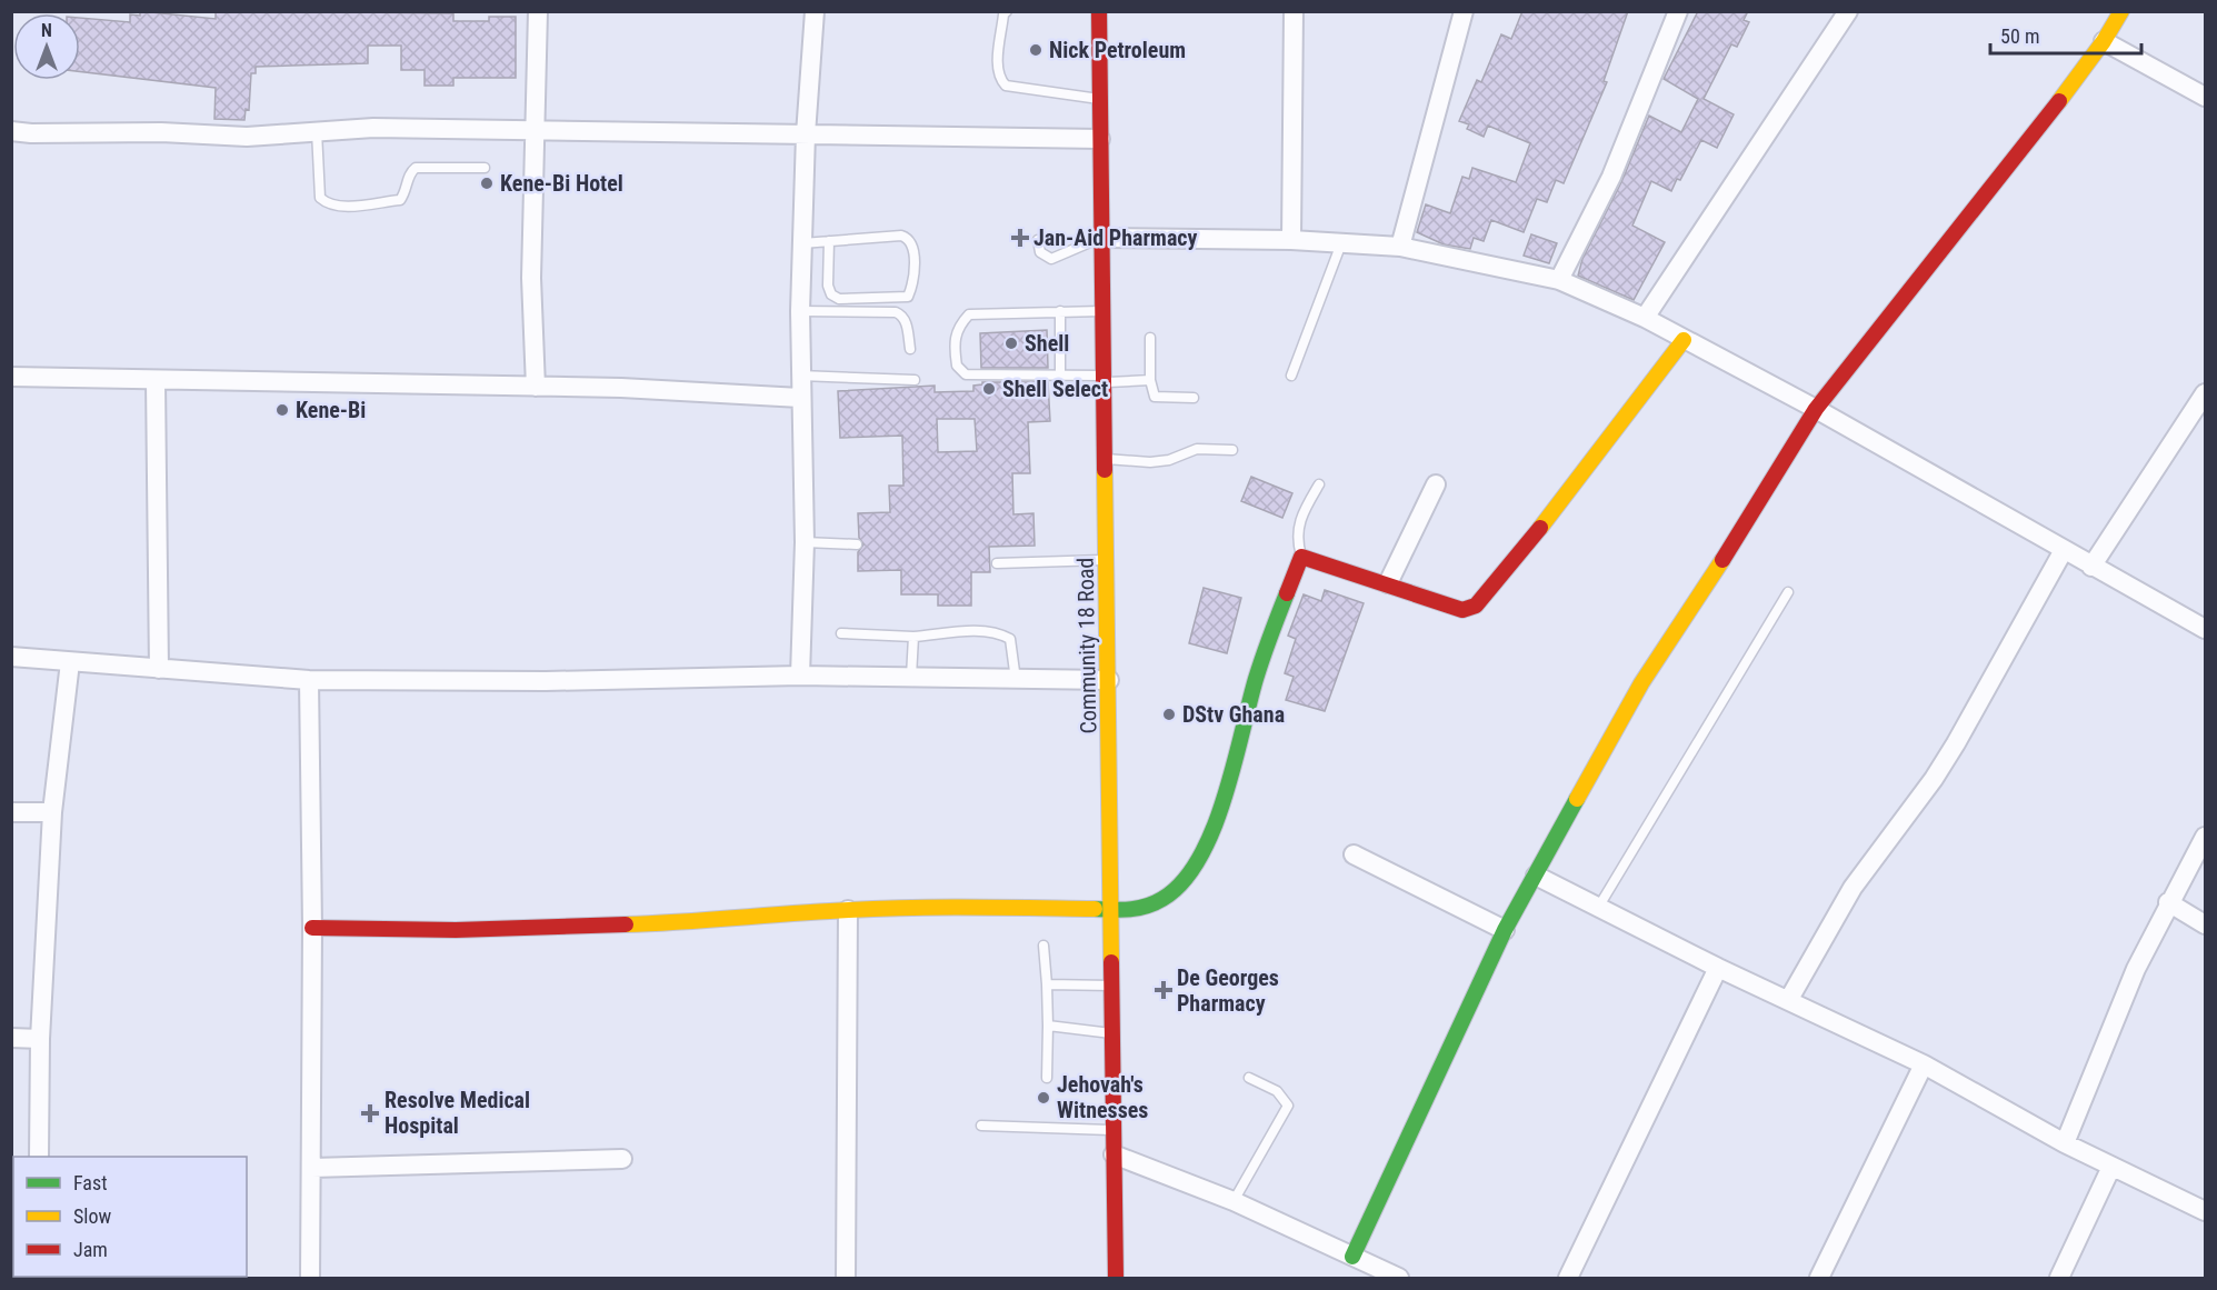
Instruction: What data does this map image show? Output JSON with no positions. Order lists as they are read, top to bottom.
{
  "streets": {
    "street": ["Community 18 Road"]
  },
  "places": {
    "other": [
      "Nick Petroleum",
      "Kene-Bi Hotel",
      "Shell",
      "Shell Select",
      "Kene-Bi",
      "DStv Ghana",
      "Jehovah's Witnesses"
    ],
    "health": ["Jan-Aid Pharmacy", "De Georges Pharmacy", "Resolve Medical Hospital"]
  },
  "legend": ["Fast", "Slow", "Jam"],
  "scale_bar": "50 m",
  "north": "top"
}
